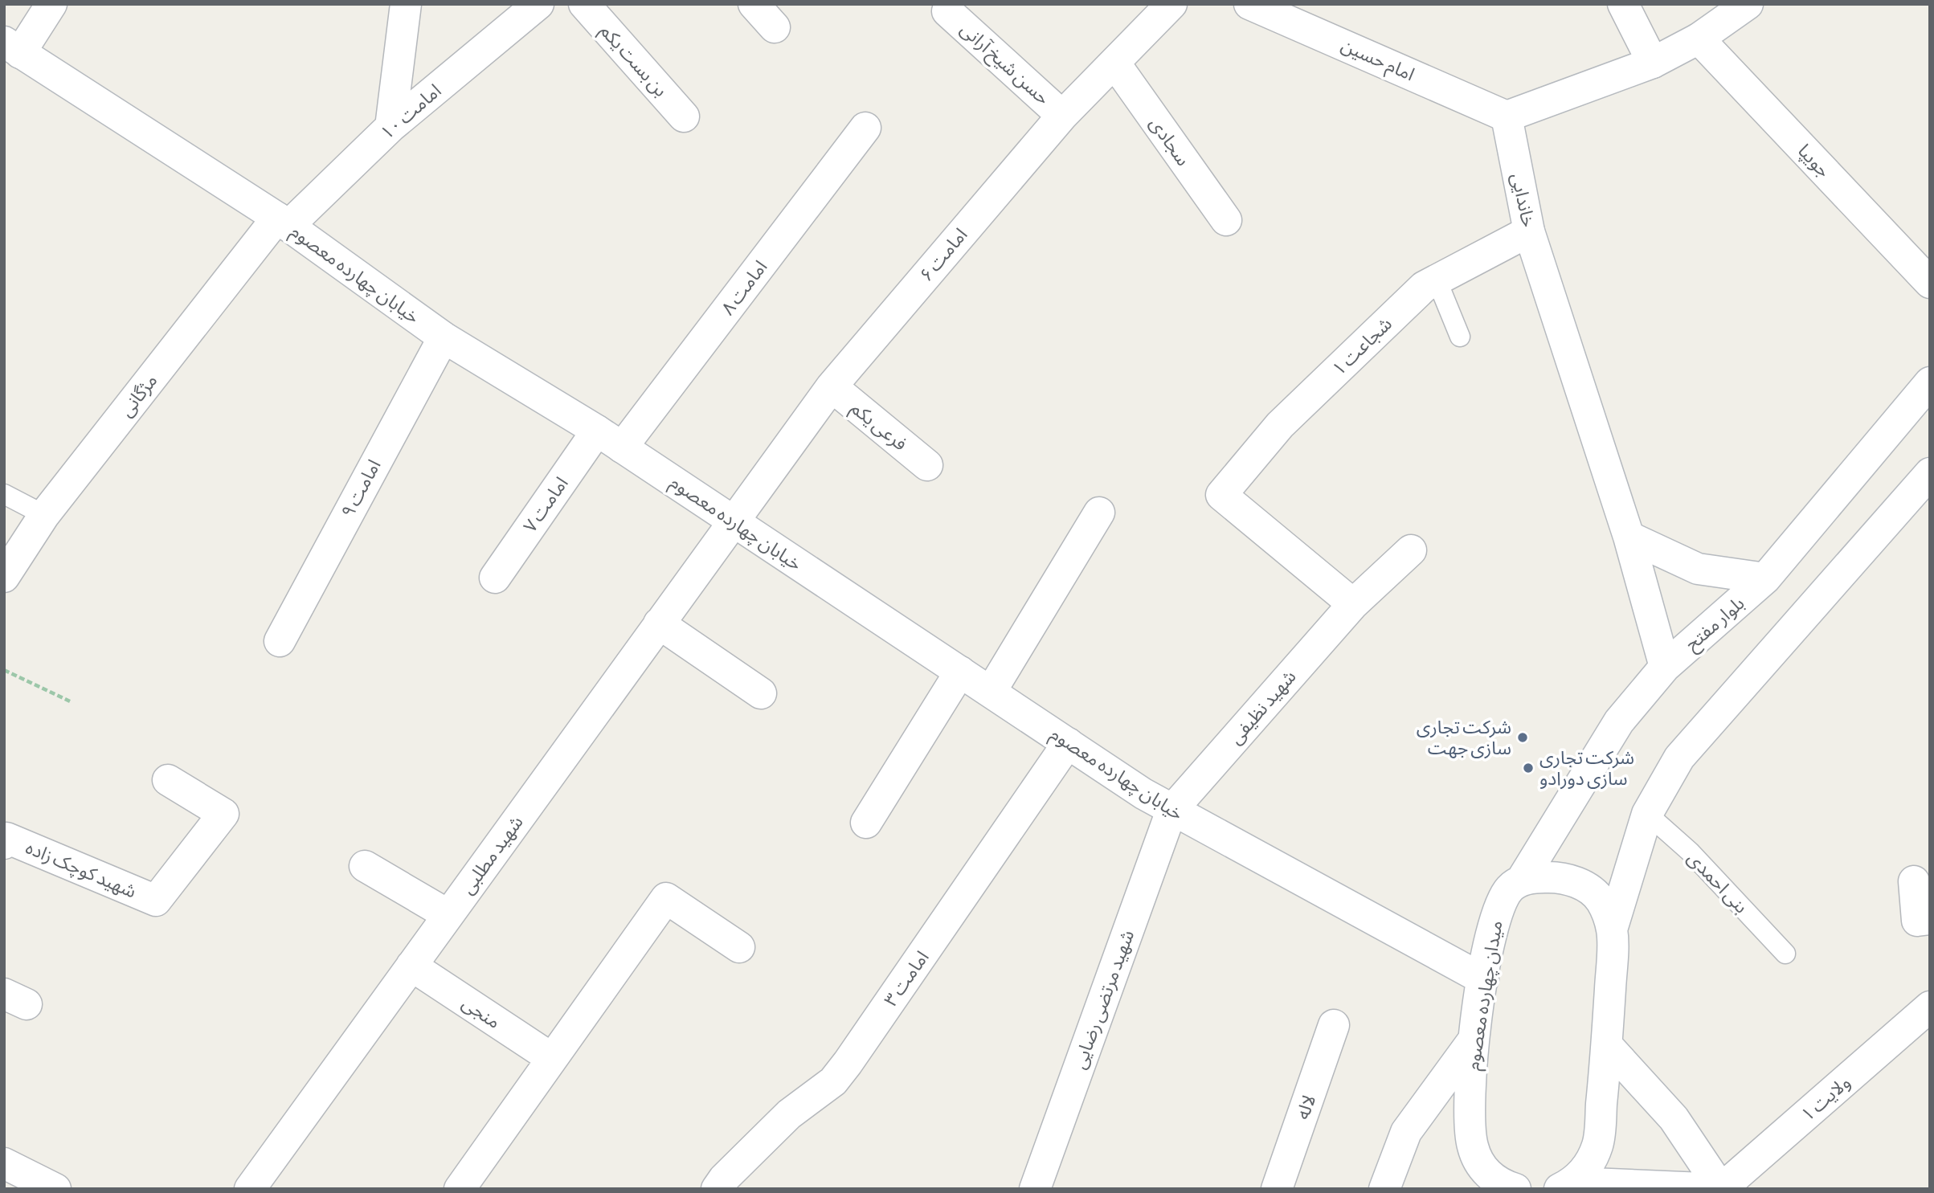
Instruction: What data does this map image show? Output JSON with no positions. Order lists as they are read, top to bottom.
{
  "streets": {
    "street": [
      "امام حسین",
      "بن بست یکم",
      "حسن شیخ آرانی",
      "امامت ۱۰",
      "سجادی",
      "جویپا",
      "خاندایی",
      "امامت ۶",
      "خیابان چهارده معصوم",
      "امامت ۸",
      "شجاعت ۱",
      "مژگانی",
      "فرعی یکم",
      "امامت ۹",
      "امامت ۷",
      "بلوار مفتح",
      "شهید نظیفی",
      "شهید مطلبی",
      "شهید کوچک زاده",
      "امامت ۳",
      "میدان چهارده معصوم",
      "شهید مرتضی رضایی",
      "منجی",
      "ولایت ۱",
      "لاله"
    ],
    "lane": ["بنی احمدی"]
  },
  "crossings": [
    ["امام حسین", "خاندایی"],
    ["حسن شیخ آرانی", "امامت ۶"],
    ["امامت ۱۰", "خیابان چهارده معصوم"],
    ["امامت ۱۰", "مژگانی"],
    ["سجادی", "امامت ۶"],
    ["خاندایی", "شجاعت ۱"],
    ["خاندایی", "بلوار مفتح"],
    ["امامت ۶", "خیابان چهارده معصوم"],
    ["امامت ۶", "فرعی یکم"],
    ["امامت ۶", "شهید مطلبی"],
    ["خیابان چهارده معصوم", "امامت ۸"],
    ["خیابان چهارده معصوم", "مژگانی"],
    ["خیابان چهارده معصوم", "امامت ۹"],
    ["خیابان چهارده معصوم", "امامت ۷"],
    ["خیابان چهارده معصوم", "شهید نظیفی"],
    ["خیابان چهارده معصوم", "شهید مطلبی"],
    ["خیابان چهارده معصوم", "امامت ۳"],
    ["خیابان چهارده معصوم", "میدان چهارده معصوم"],
    ["خیابان چهارده معصوم", "شهید مرتضی رضایی"],
    ["شجاعت ۱", "شهید نظیفی"],
    ["بلوار مفتح", "میدان چهارده معصوم"],
    ["شهید نظیفی", "شهید مرتضی رضایی"],
    ["شهید مطلبی", "منجی"]
  ],
  "places": ["شرکت تجاری سازی جهت", "شرکت تجاری سازی دورادو"]
}
